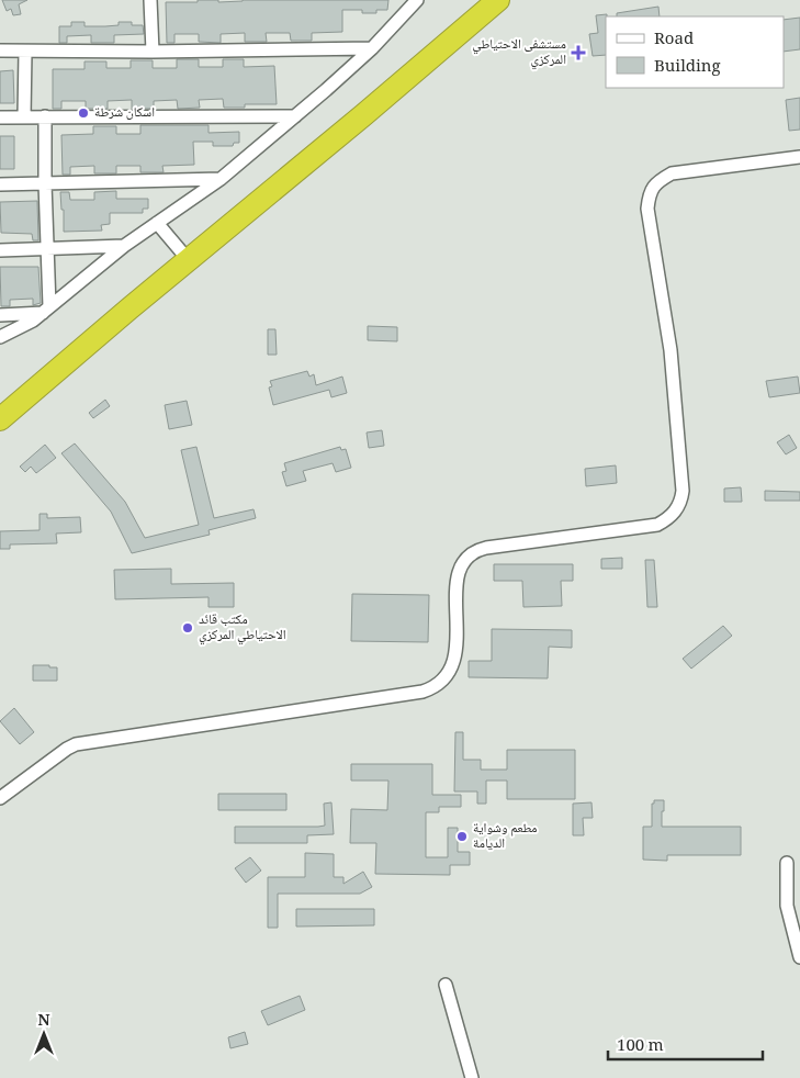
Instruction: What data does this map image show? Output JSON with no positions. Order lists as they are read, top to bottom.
{
  "places": {
    "health": ["مستشفى الاحتياطي المركزي"],
    "other": ["اسكان شرطة", "مكتب قائد الاحتياطي المركزي", "مطعم وشواية الديامة"]
  },
  "legend": ["Road", "Building"],
  "scale_bar": "100 m",
  "north": "top"
}
